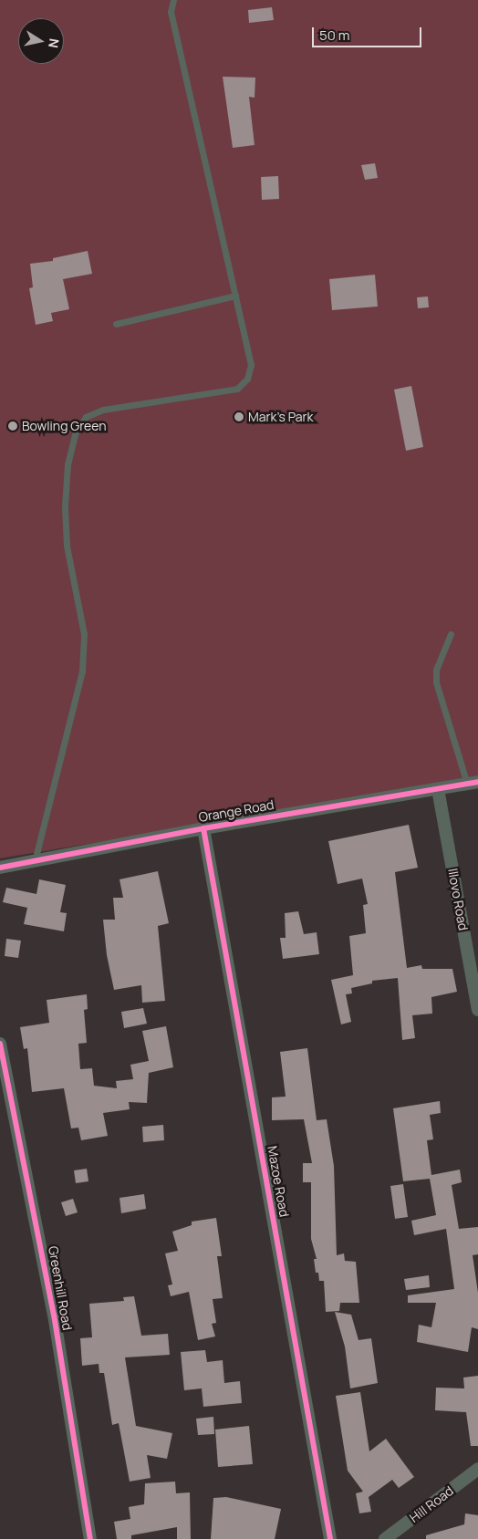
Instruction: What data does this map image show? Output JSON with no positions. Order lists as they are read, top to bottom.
{
  "streets": {
    "street": [
      "Orange Road",
      "Illovo Road",
      "Mazoe Road",
      "Greenhill Road",
      "Hill Road"
    ]
  },
  "crossings": [
    ["Orange Road", "Illovo Road"],
    ["Orange Road", "Mazoe Road"]
  ],
  "places": ["Mark's Park", "Bowling Green"],
  "scale_bar": "50 m",
  "north": "right"
}
